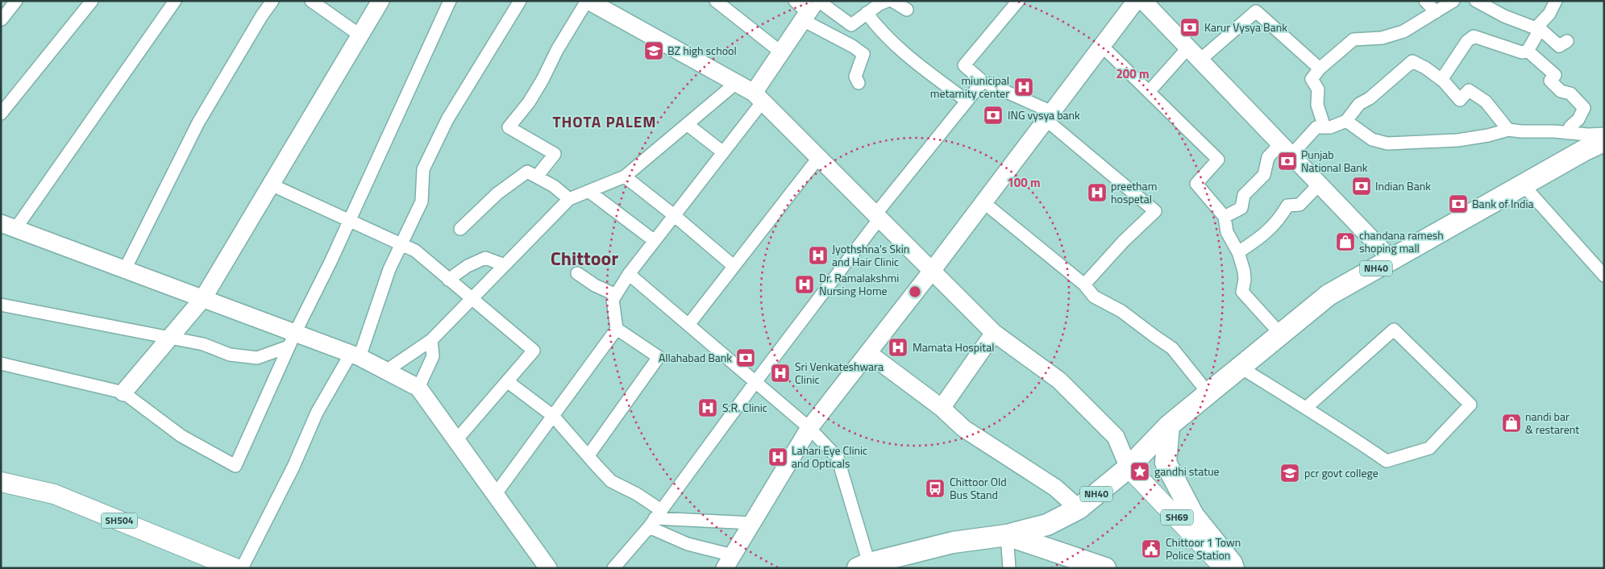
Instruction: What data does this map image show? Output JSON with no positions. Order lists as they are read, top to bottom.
{
  "streets": {
    "highway": ["NH40"],
    "main road": ["SH69", "SH504"]
  },
  "crossings": [
    ["NH40", "SH69"]
  ],
  "districts": ["THOTA PALEM", "Chittoor"],
  "places": {
    "bank": [
      "Karur Vysya Bank",
      "ING vysya bank",
      "Punjab National Bank",
      "Indian Bank",
      "Bank of India",
      "Allahabad Bank"
    ],
    "school or university": ["BZ high school", "pcr govt college"],
    "hospital": [
      "miunicipal metarnity center",
      "preetham hospetal",
      "Jyothshna's Skin and Hair Clinic",
      "Dr. Ramalakshmi Nursing Home",
      "Mamata Hospital",
      "Sri Venkateshwara Clinic",
      "S.R. Clinic",
      "Lahari Eye Clinic and Opticals"
    ],
    "shop": ["chandana ramesh shoping mall", "nandi bar & restarent"],
    "place": ["gandhi statue"],
    "bus stop": ["Chittoor Old Bus Stand"],
    "public building": ["Chittoor 1 Town Police Station"]
  },
  "rings": ["200 m", "100 m"]
}
